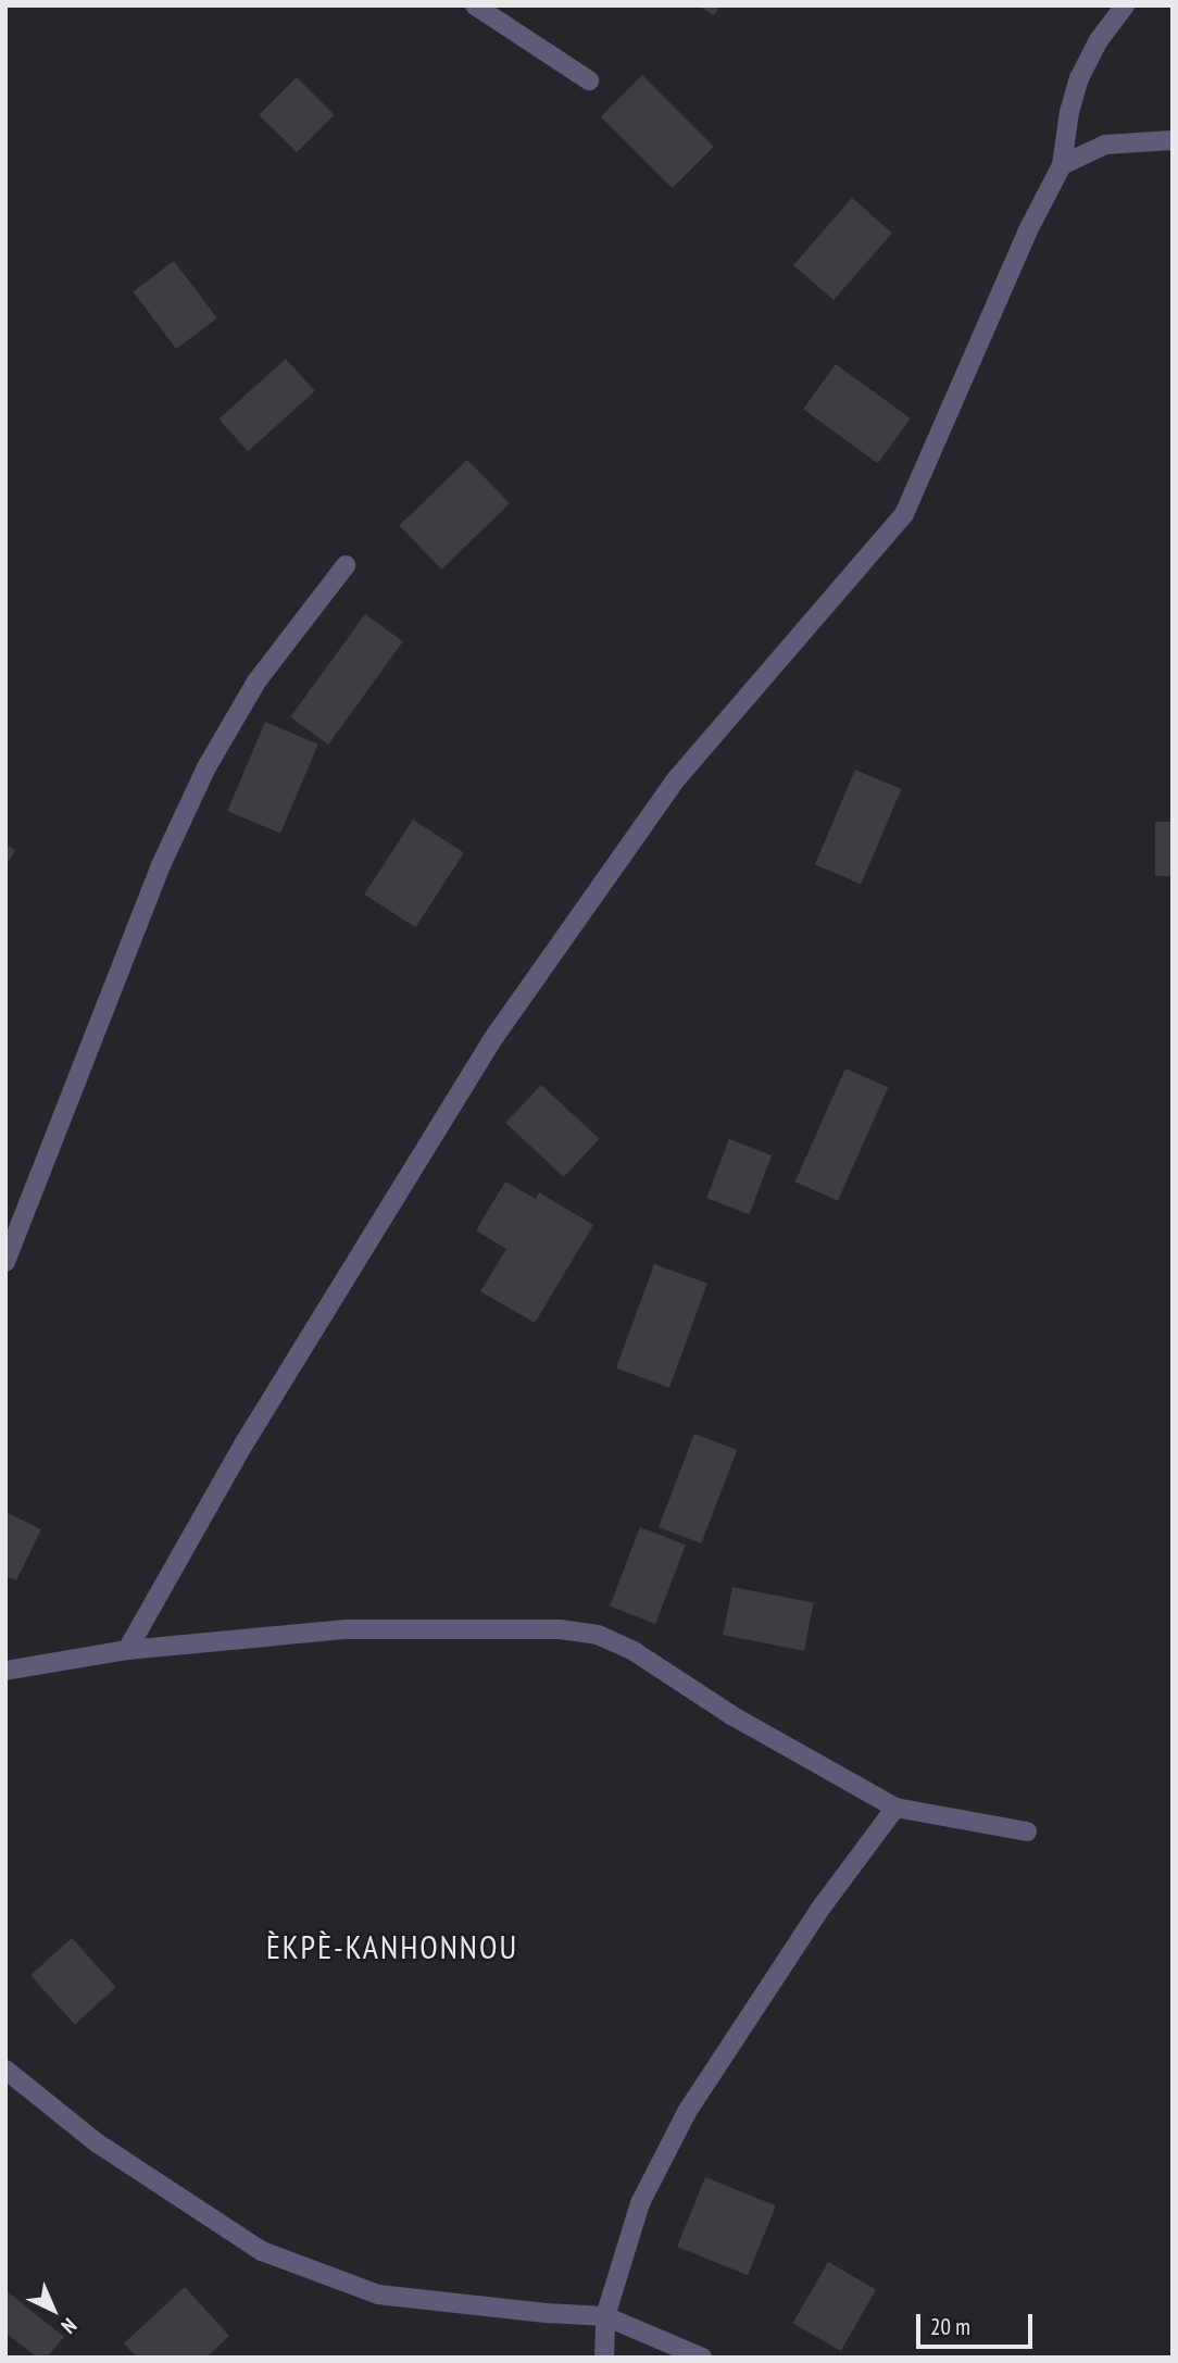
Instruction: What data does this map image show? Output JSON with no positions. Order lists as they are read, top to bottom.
{
  "districts": ["ÈKPÈ-KANHONNOU"],
  "scale_bar": "20 m",
  "north": "bottom right"
}
